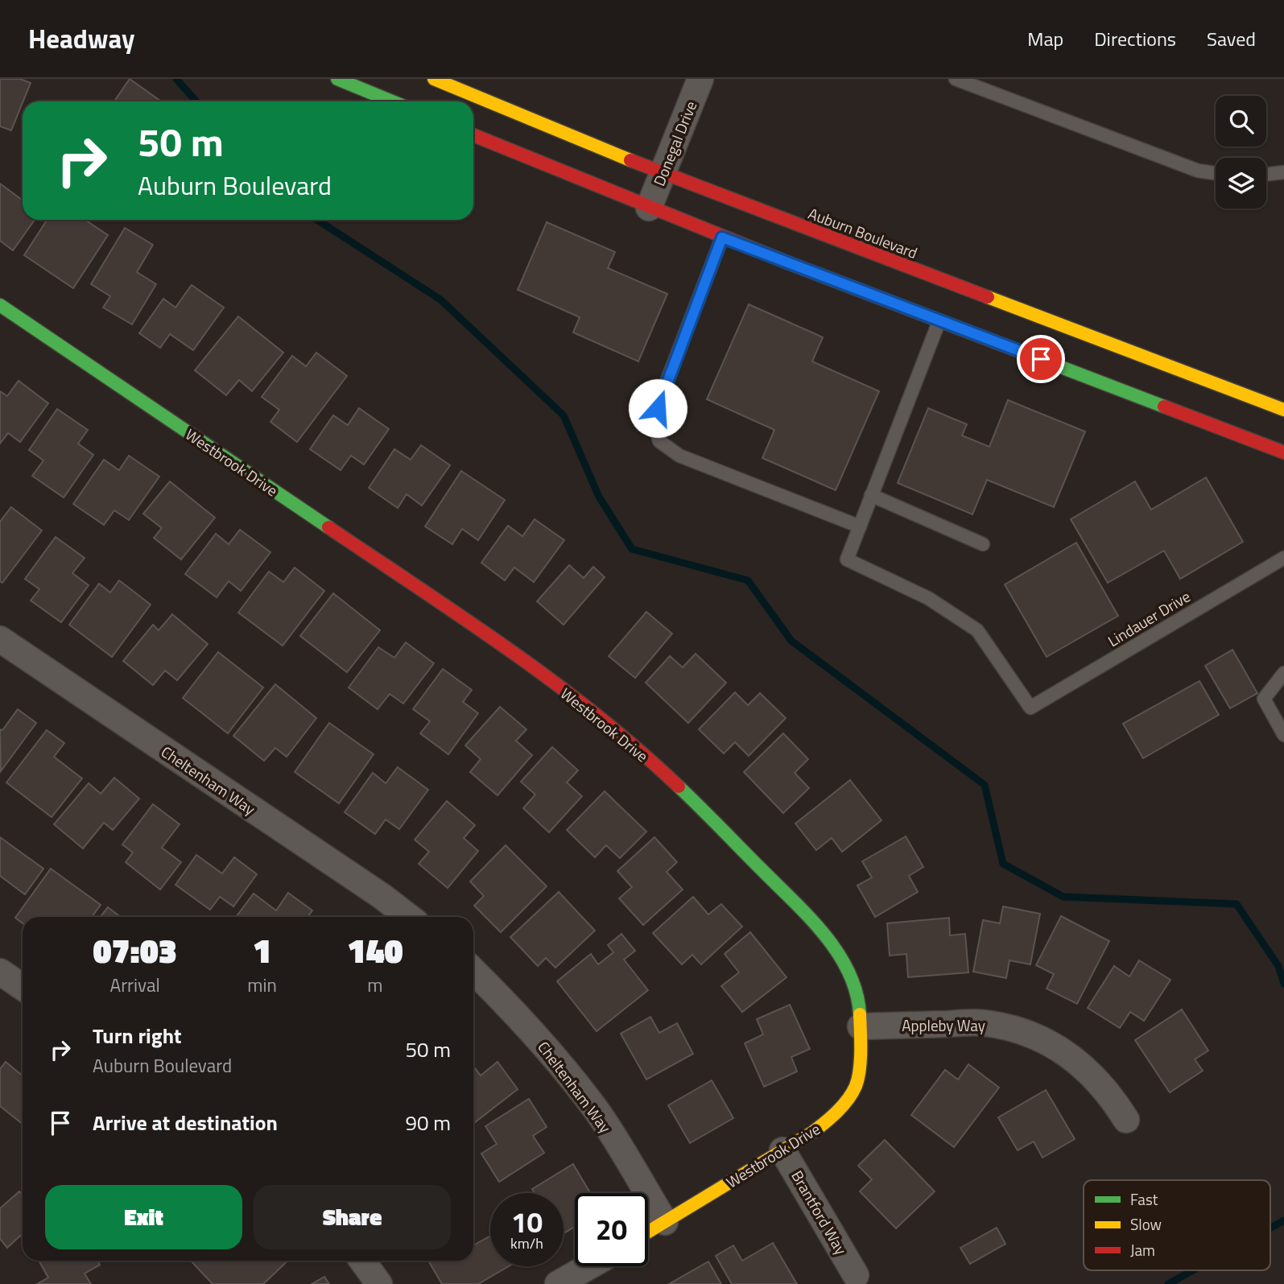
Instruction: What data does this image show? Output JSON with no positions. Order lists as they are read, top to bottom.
{
  "streets": {
    "main road": ["Auburn Boulevard", "Westbrook Drive"],
    "street": [
      "Donegal Drive",
      "Cheltenham Way",
      "Appleby Way",
      "Brantford Way"
    ],
    "lane": ["Lindauer Drive"]
  },
  "crossings": [
    ["Donegal Drive", "Auburn Boulevard"],
    ["Westbrook Drive", "Cheltenham Way"],
    ["Westbrook Drive", "Appleby Way"],
    ["Westbrook Drive", "Brantford Way"]
  ],
  "legend": ["Fast", "Slow", "Jam"],
  "page": {
    "header": "Headway",
    "nav": ["Map", "Directions", "Saved"],
    "turn": ["50 m", "Auburn Boulevard"],
    "eta": [
      "07:03",
      "Arrival",
      "1",
      "min",
      "140",
      "m"
    ],
    "list": [
      {
        "name": "Turn right",
        "note": "Auburn Boulevard",
        "value": "50 m"
      },
      {
        "name": "Arrive at destination",
        "value": "90 m"
      }
    ],
    "buttons": ["Exit", "Share"],
    "speed": "10 km/h",
    "limit": "20"
  }
}
